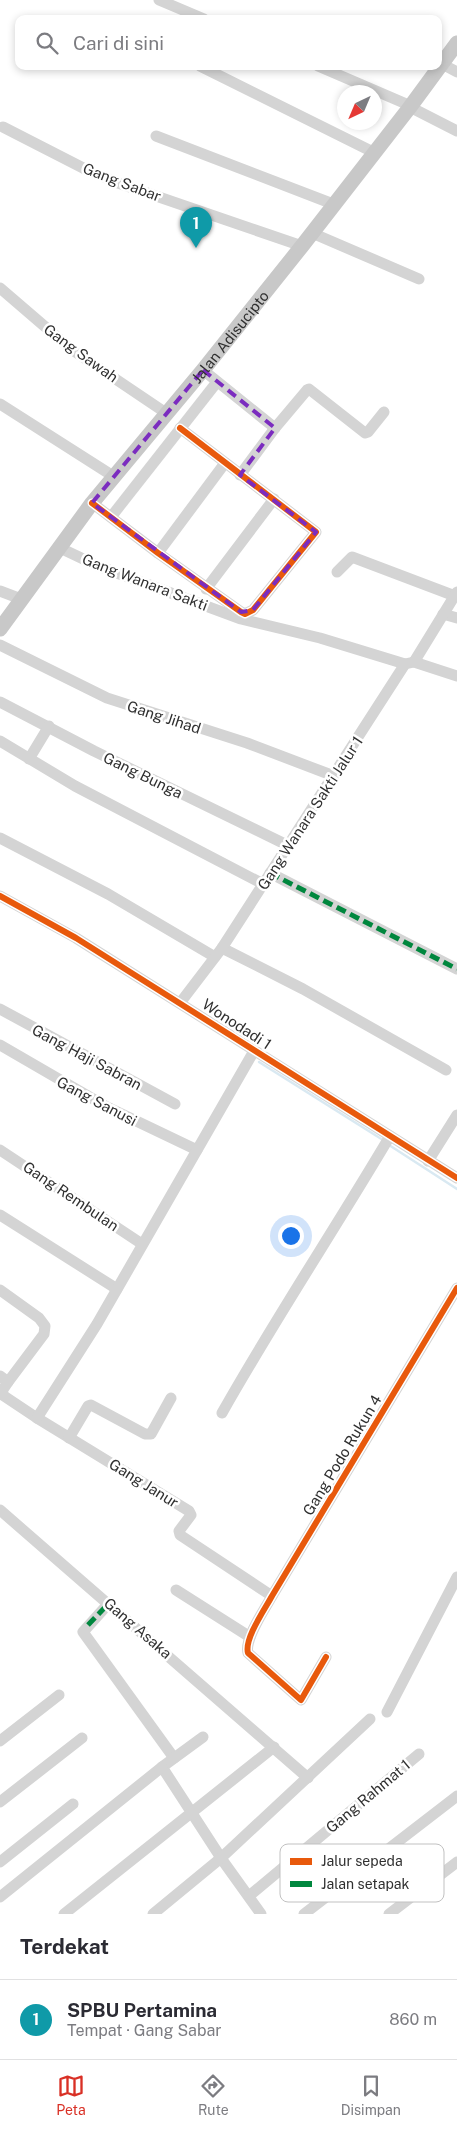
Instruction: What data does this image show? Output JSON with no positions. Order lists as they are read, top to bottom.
{
  "streets": {
    "main road": ["Jalan Adisucipto"],
    "street": [
      "Gang Sabar",
      "Gang Sawah",
      "Gang Wanara Sakti",
      "Gang Jihad",
      "Gang Bunga",
      "Gang Wanara Sakti Jalur 1",
      "Wonodadi 1",
      "Gang Haji Sabran",
      "Gang Sanusi",
      "Gang Rembulan",
      "Gang Podo Rukun 4",
      "Gang Janur",
      "Gang Asaka",
      "Gang Rahmat 1"
    ]
  },
  "crossings": [
    ["Gang Sabar", "Jalan Adisucipto"],
    ["Jalan Adisucipto", "Gang Sawah"],
    ["Jalan Adisucipto", "Gang Wanara Sakti"],
    ["Gang Wanara Sakti", "Gang Wanara Sakti Jalur 1"],
    ["Gang Jihad", "Gang Wanara Sakti Jalur 1"],
    ["Gang Bunga", "Gang Wanara Sakti Jalur 1"],
    ["Gang Wanara Sakti Jalur 1", "Wonodadi 1"],
    ["Gang Podo Rukun 4", "Gang Janur"]
  ],
  "legend": ["Jalur sepeda", "Jalan setapak"],
  "north": "bottom left",
  "page": {
    "search": "Cari di sini",
    "pins": "1",
    "heading": "Terdekat",
    "list": [
      {
        "mark": "1",
        "name": "SPBU Pertamina",
        "note": "Tempat · Gang Sabar",
        "value": "860 m"
      }
    ],
    "nav": ["Peta", "Rute", "Disimpan"]
  }
}
